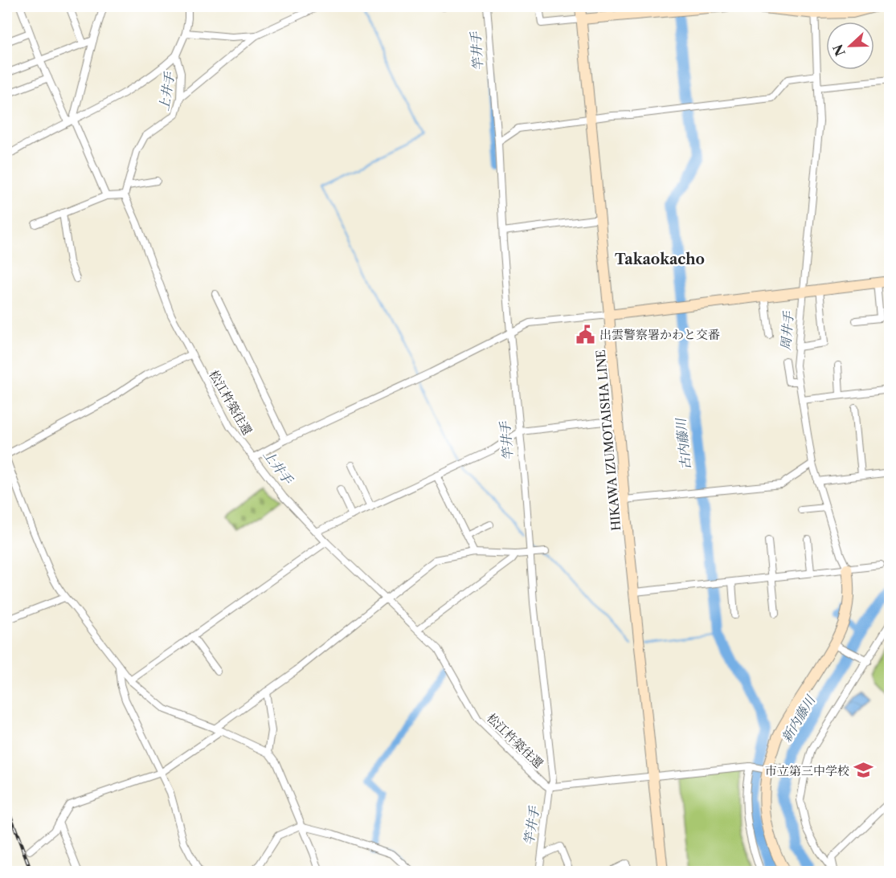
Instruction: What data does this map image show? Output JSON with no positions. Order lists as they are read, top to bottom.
{
  "streets": {
    "street": ["松江杵築往還", "HIKAWA IZUMOTAISHA LINE"]
  },
  "districts": ["Takaokacho"],
  "water": [
    "竿井手",
    "上井手",
    "周井手",
    "古内藤川",
    "新内藤川"
  ],
  "places": {
    "public building": ["出雲警察署かわと交番"],
    "school or university": ["市立第三中学校"]
  },
  "north": "left"
}
